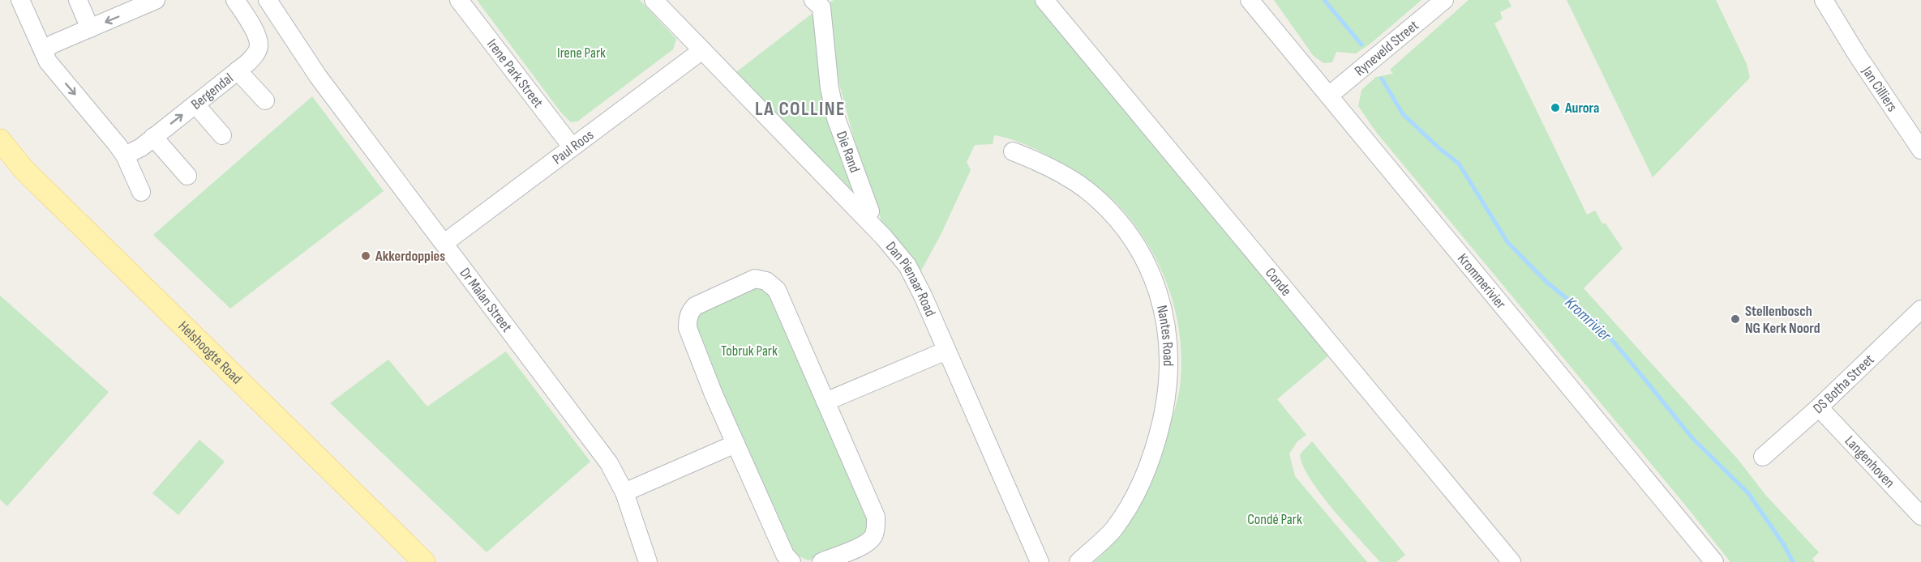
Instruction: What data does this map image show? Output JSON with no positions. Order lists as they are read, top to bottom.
{
  "streets": {
    "main road": ["Helshoogte Road"],
    "street": [
      "Ryneveld Street",
      "Irene Park Street",
      "Jan Cilliers",
      "Bergendal",
      "Paul Roos",
      "Die Rand",
      "Dan Pienaar Road",
      "Krommerivier",
      "Conde",
      "Dr Malan Street",
      "Nantes Road",
      "DS Botha Street",
      "Langenhoven"
    ]
  },
  "crossings": [
    ["Ryneveld Street", "Krommerivier"],
    ["Irene Park Street", "Paul Roos"],
    ["Paul Roos", "Dan Pienaar Road"],
    ["Paul Roos", "Dr Malan Street"],
    ["Die Rand", "Dan Pienaar Road"],
    ["DS Botha Street", "Langenhoven"]
  ],
  "districts": ["LA COLLINE"],
  "water": ["Kromrivier"],
  "parks": ["Irene Park", "Tobruk Park", "Condé Park"],
  "places": ["Aurora", "Akkerdoppies", "Stellenbosch NG Kerk Noord"]
}
